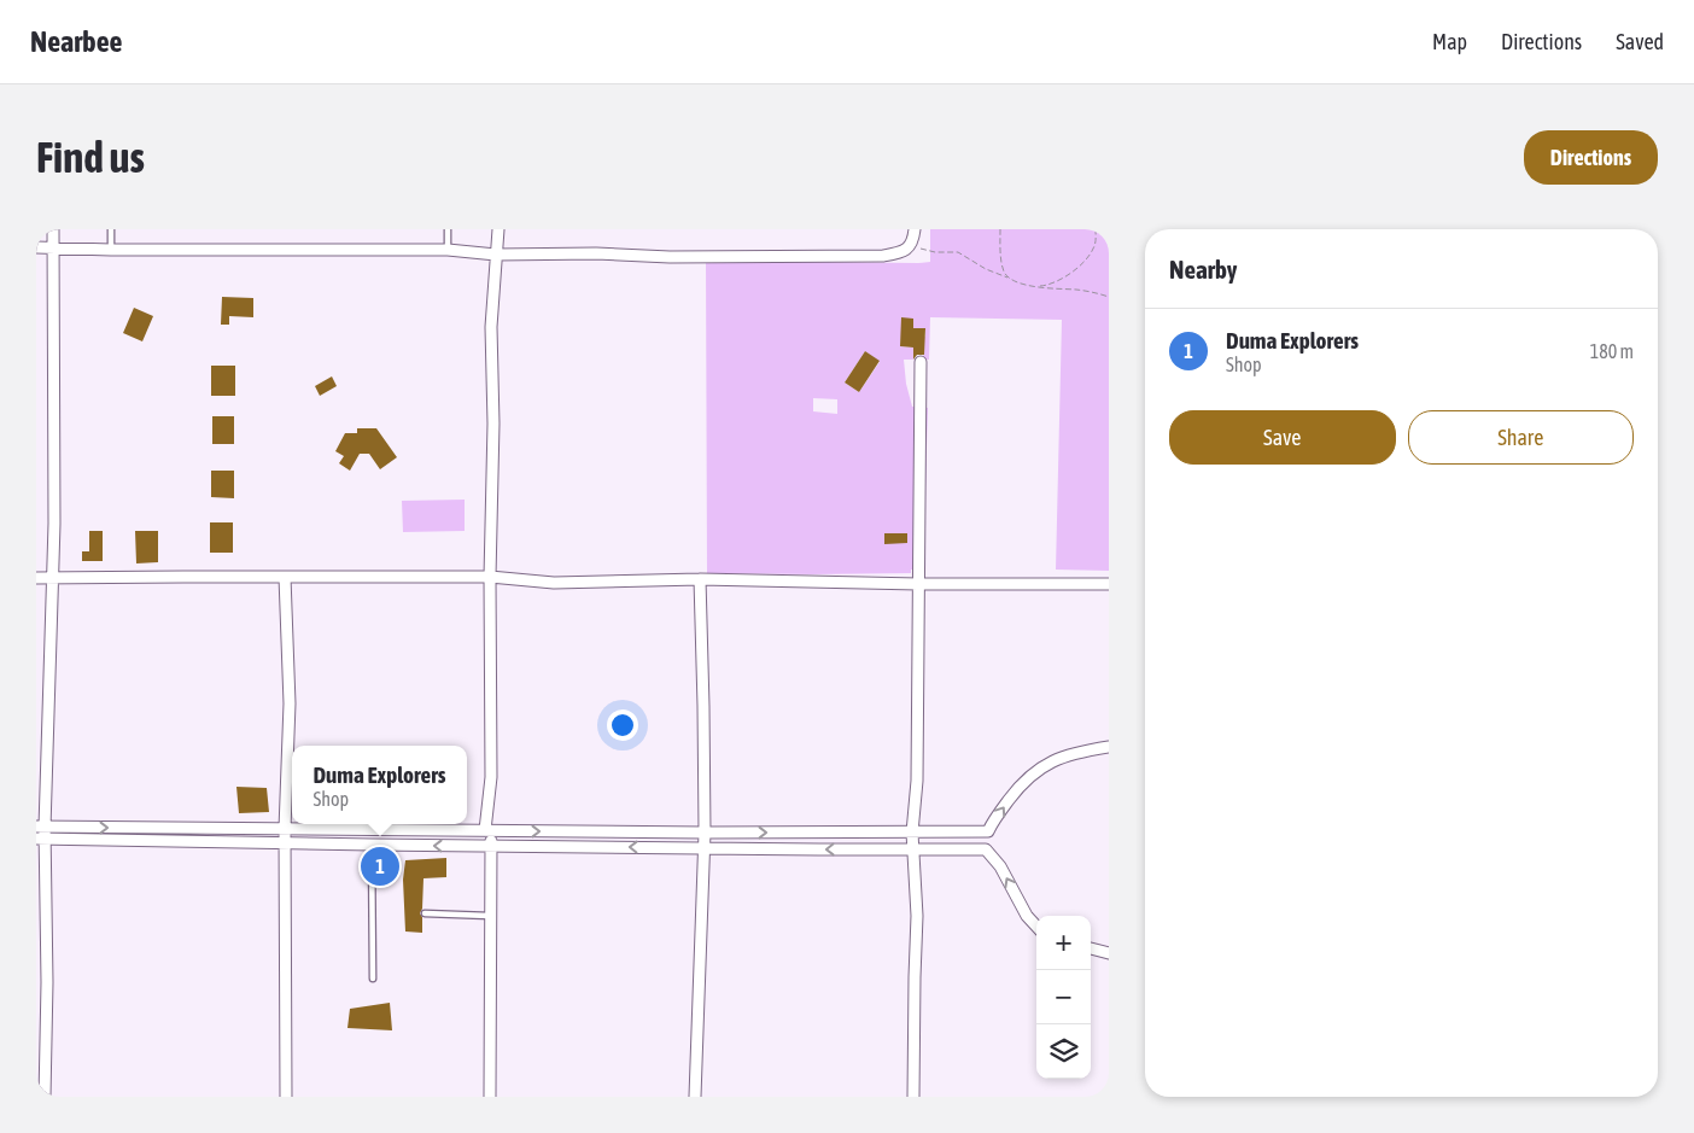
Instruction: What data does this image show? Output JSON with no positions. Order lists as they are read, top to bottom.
{
  "page": {
    "header": "Nearbee",
    "nav": ["Map", "Directions", "Saved"],
    "buttons": [
      "Directions",
      ["Save", "Share"]
    ],
    "title": "Find us",
    "heading": "Nearby",
    "list": [
      {
        "mark": "1",
        "name": "Duma Explorers",
        "note": "Shop",
        "value": "180 m"
      }
    ],
    "popup": ["Duma Explorers", "Shop"],
    "pins": "1",
    "map_buttons": ["+", "−"]
  }
}
